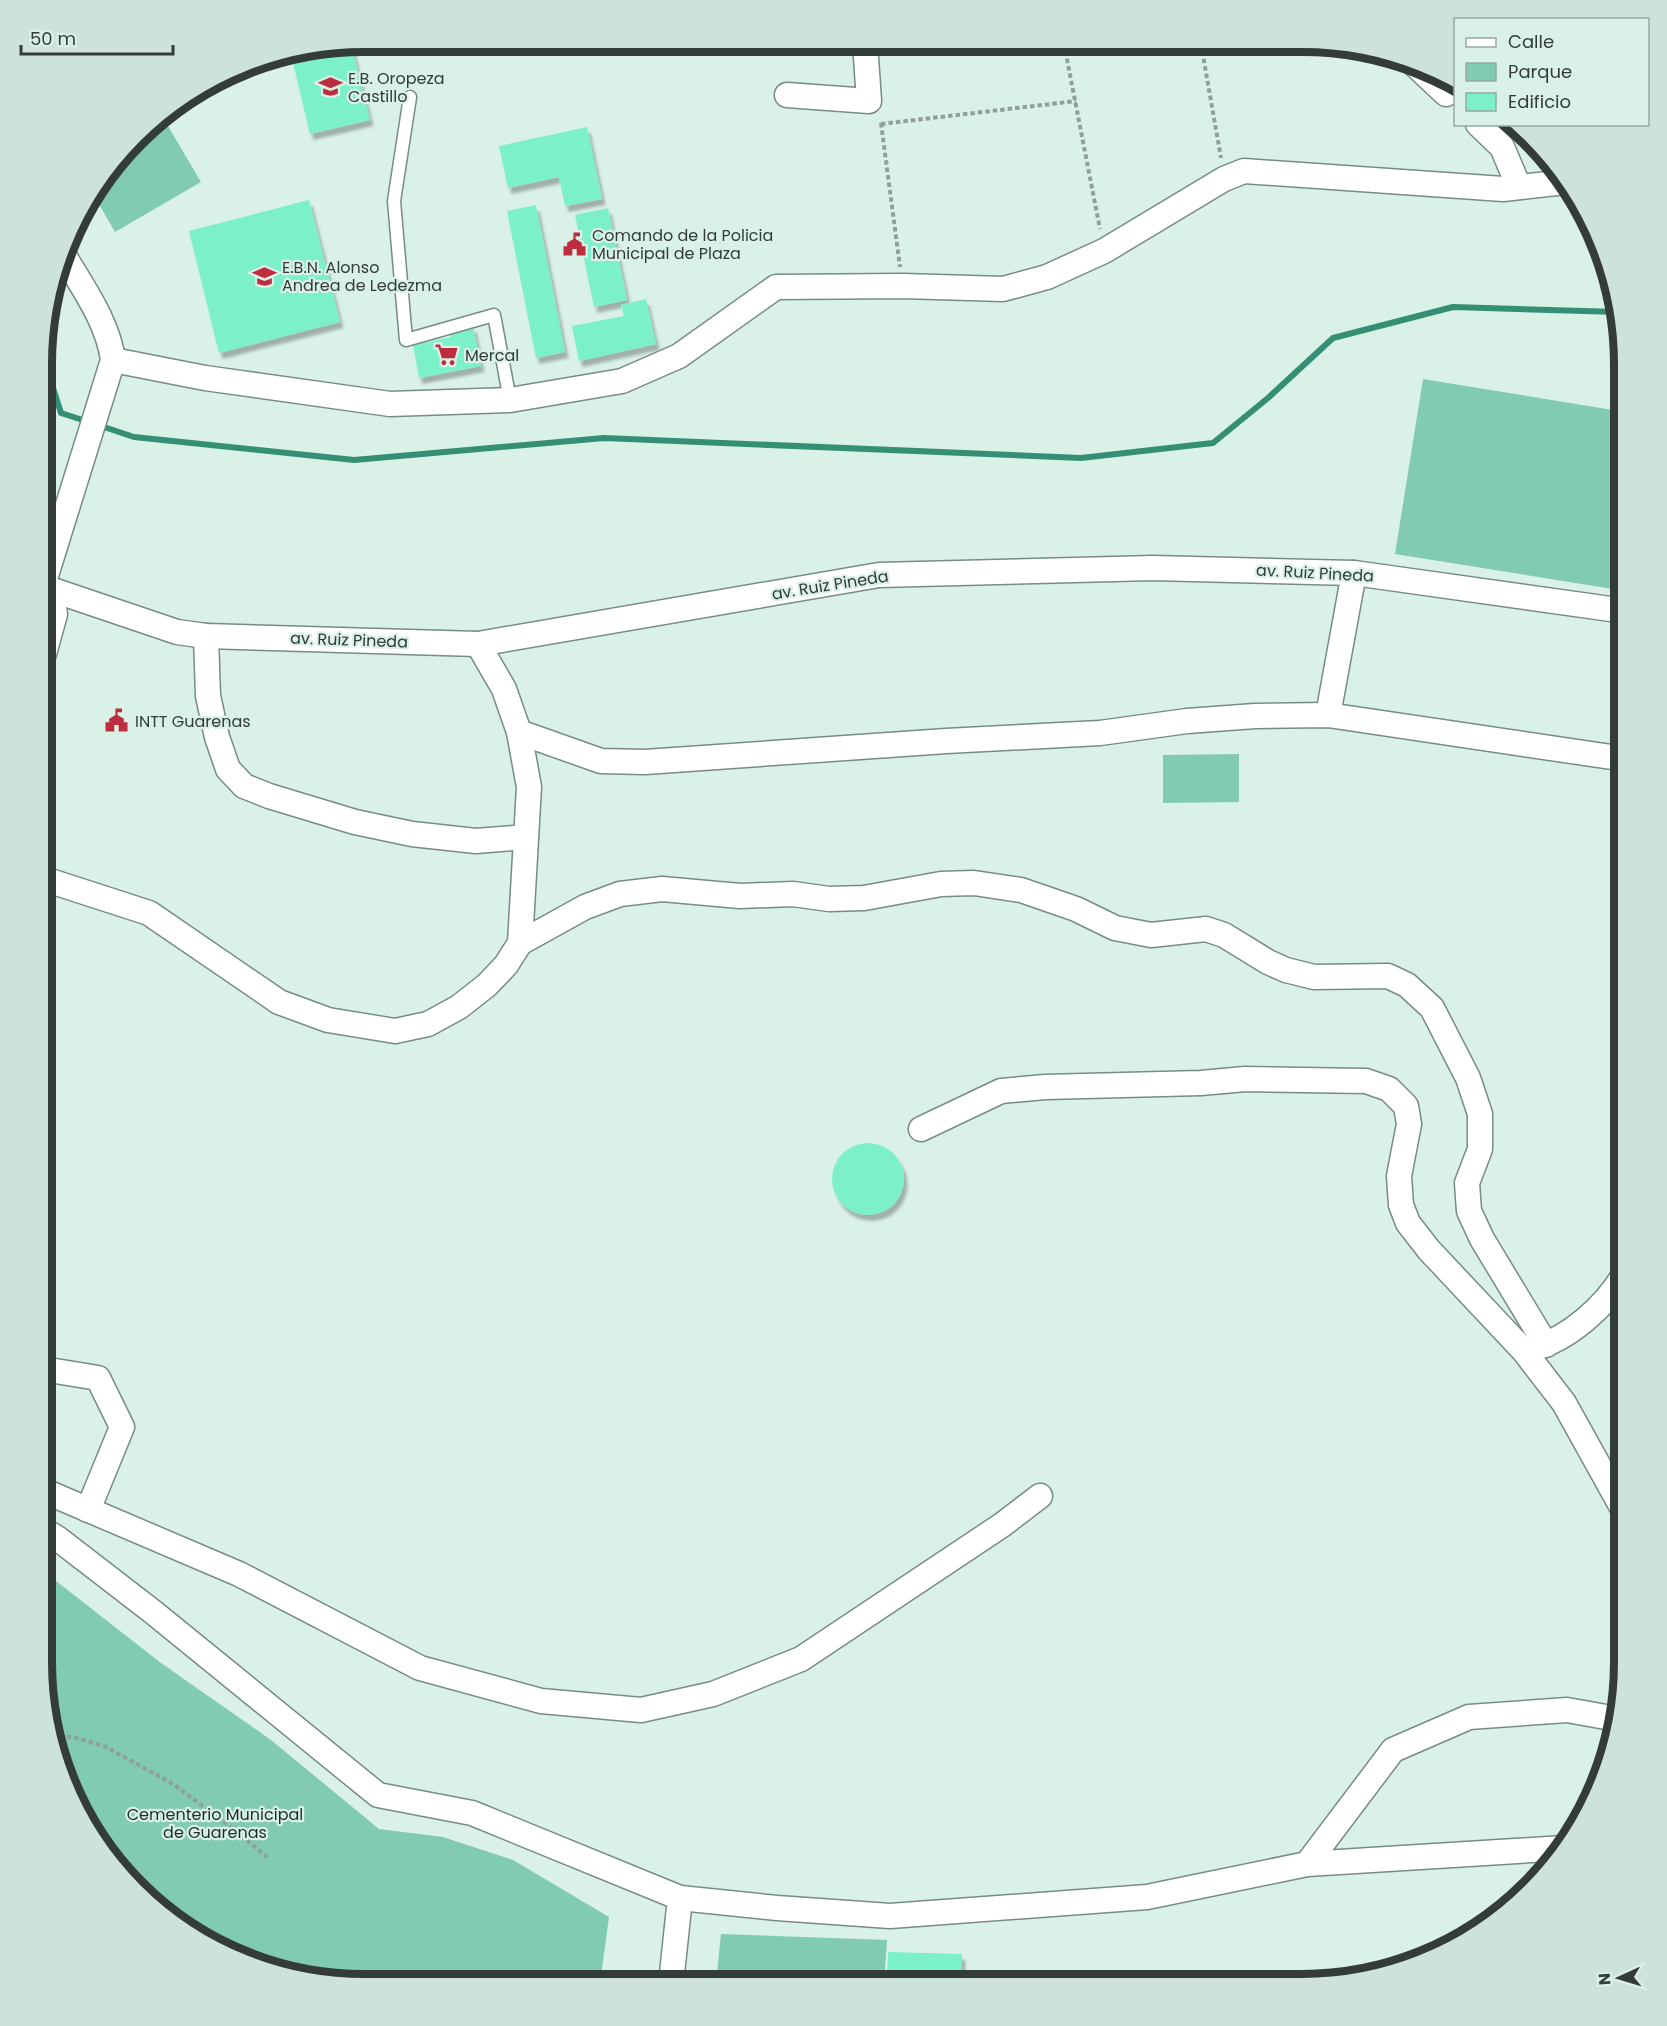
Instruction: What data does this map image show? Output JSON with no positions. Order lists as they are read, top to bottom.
{
  "streets": {
    "street": ["av. Ruiz Pineda"]
  },
  "parks": ["Cementerio Municipal de Guarenas"],
  "places": {
    "school or university": ["E.B. Oropeza Castillo", "E.B.N. Alonso Andrea de Ledezma"],
    "public building": ["Comando de la Policia Municipal de Plaza", "INTT Guarenas"],
    "supermarket": ["Mercal"]
  },
  "legend": ["Calle", "Parque", "Edificio"],
  "scale_bar": "50 m",
  "north": "left"
}
